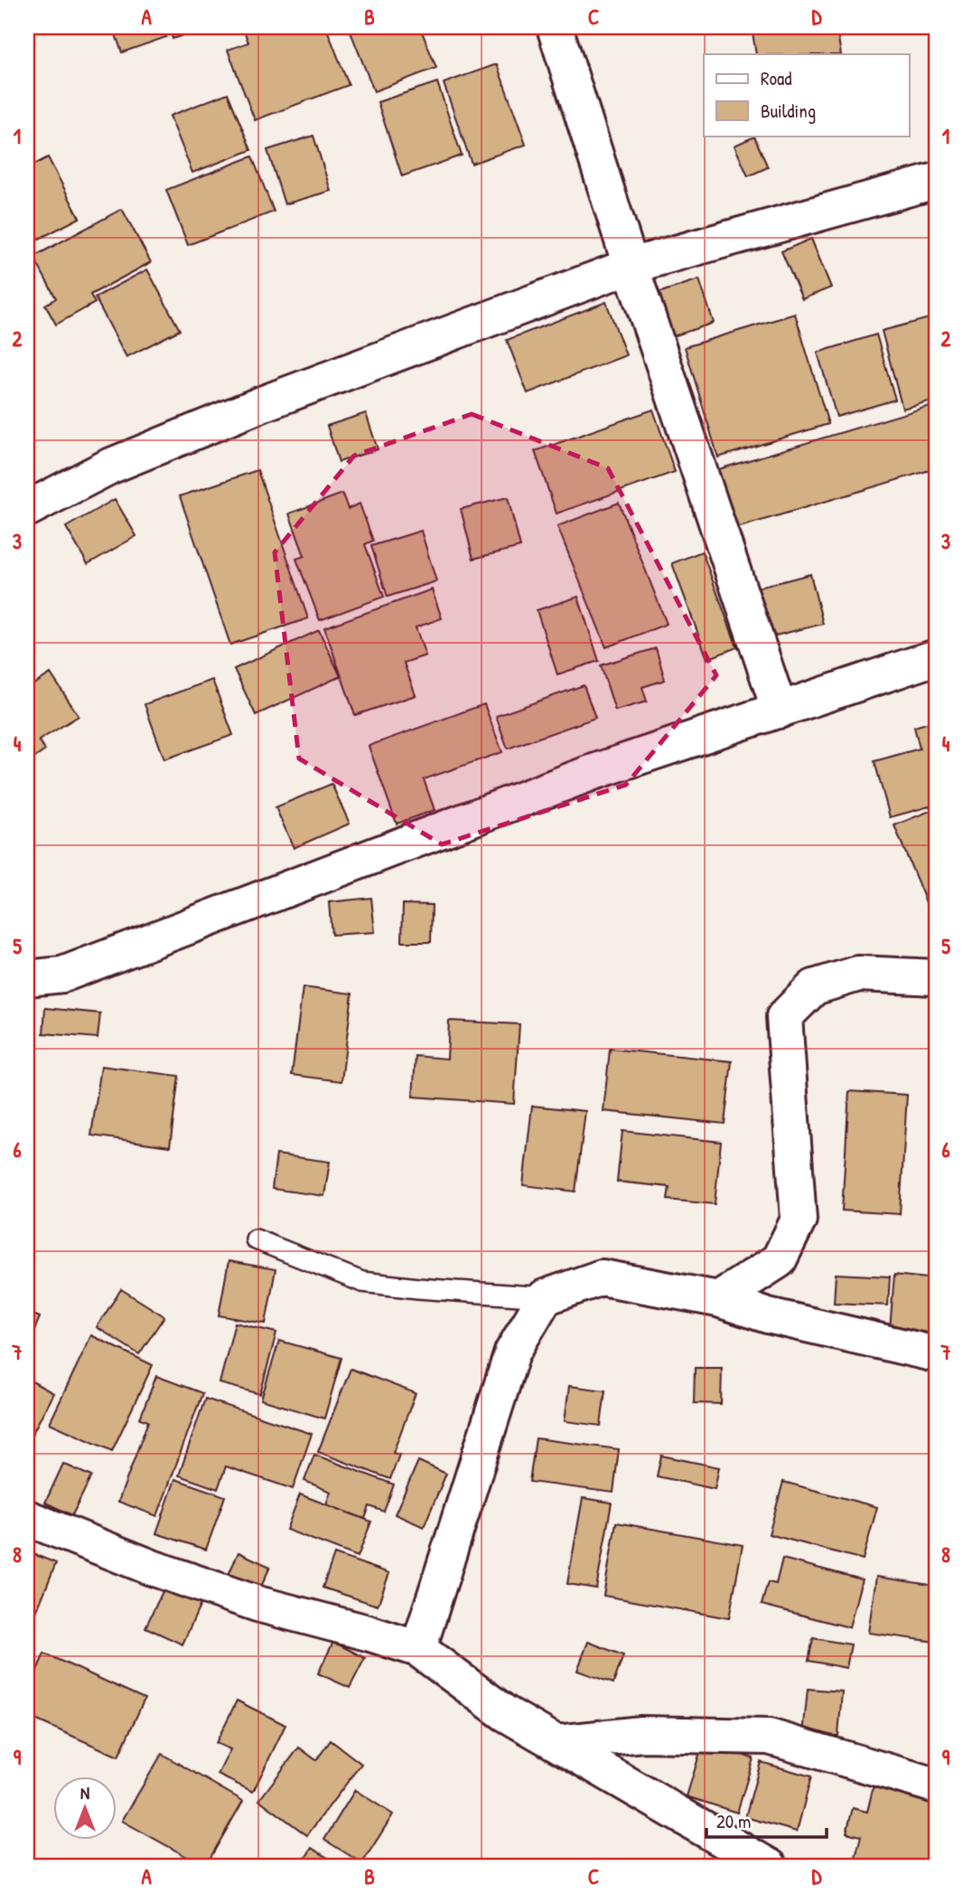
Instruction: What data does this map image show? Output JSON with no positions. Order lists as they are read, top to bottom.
{
  "legend": ["Road", "Building"],
  "scale_bar": "20 m",
  "north": "top",
  "grid": {
    "columns": [
      "A",
      "B",
      "C",
      "D"
    ],
    "rows": [
      "1",
      "2",
      "3",
      "4",
      "5",
      "6",
      "7",
      "8",
      "9"
    ]
  }
}
